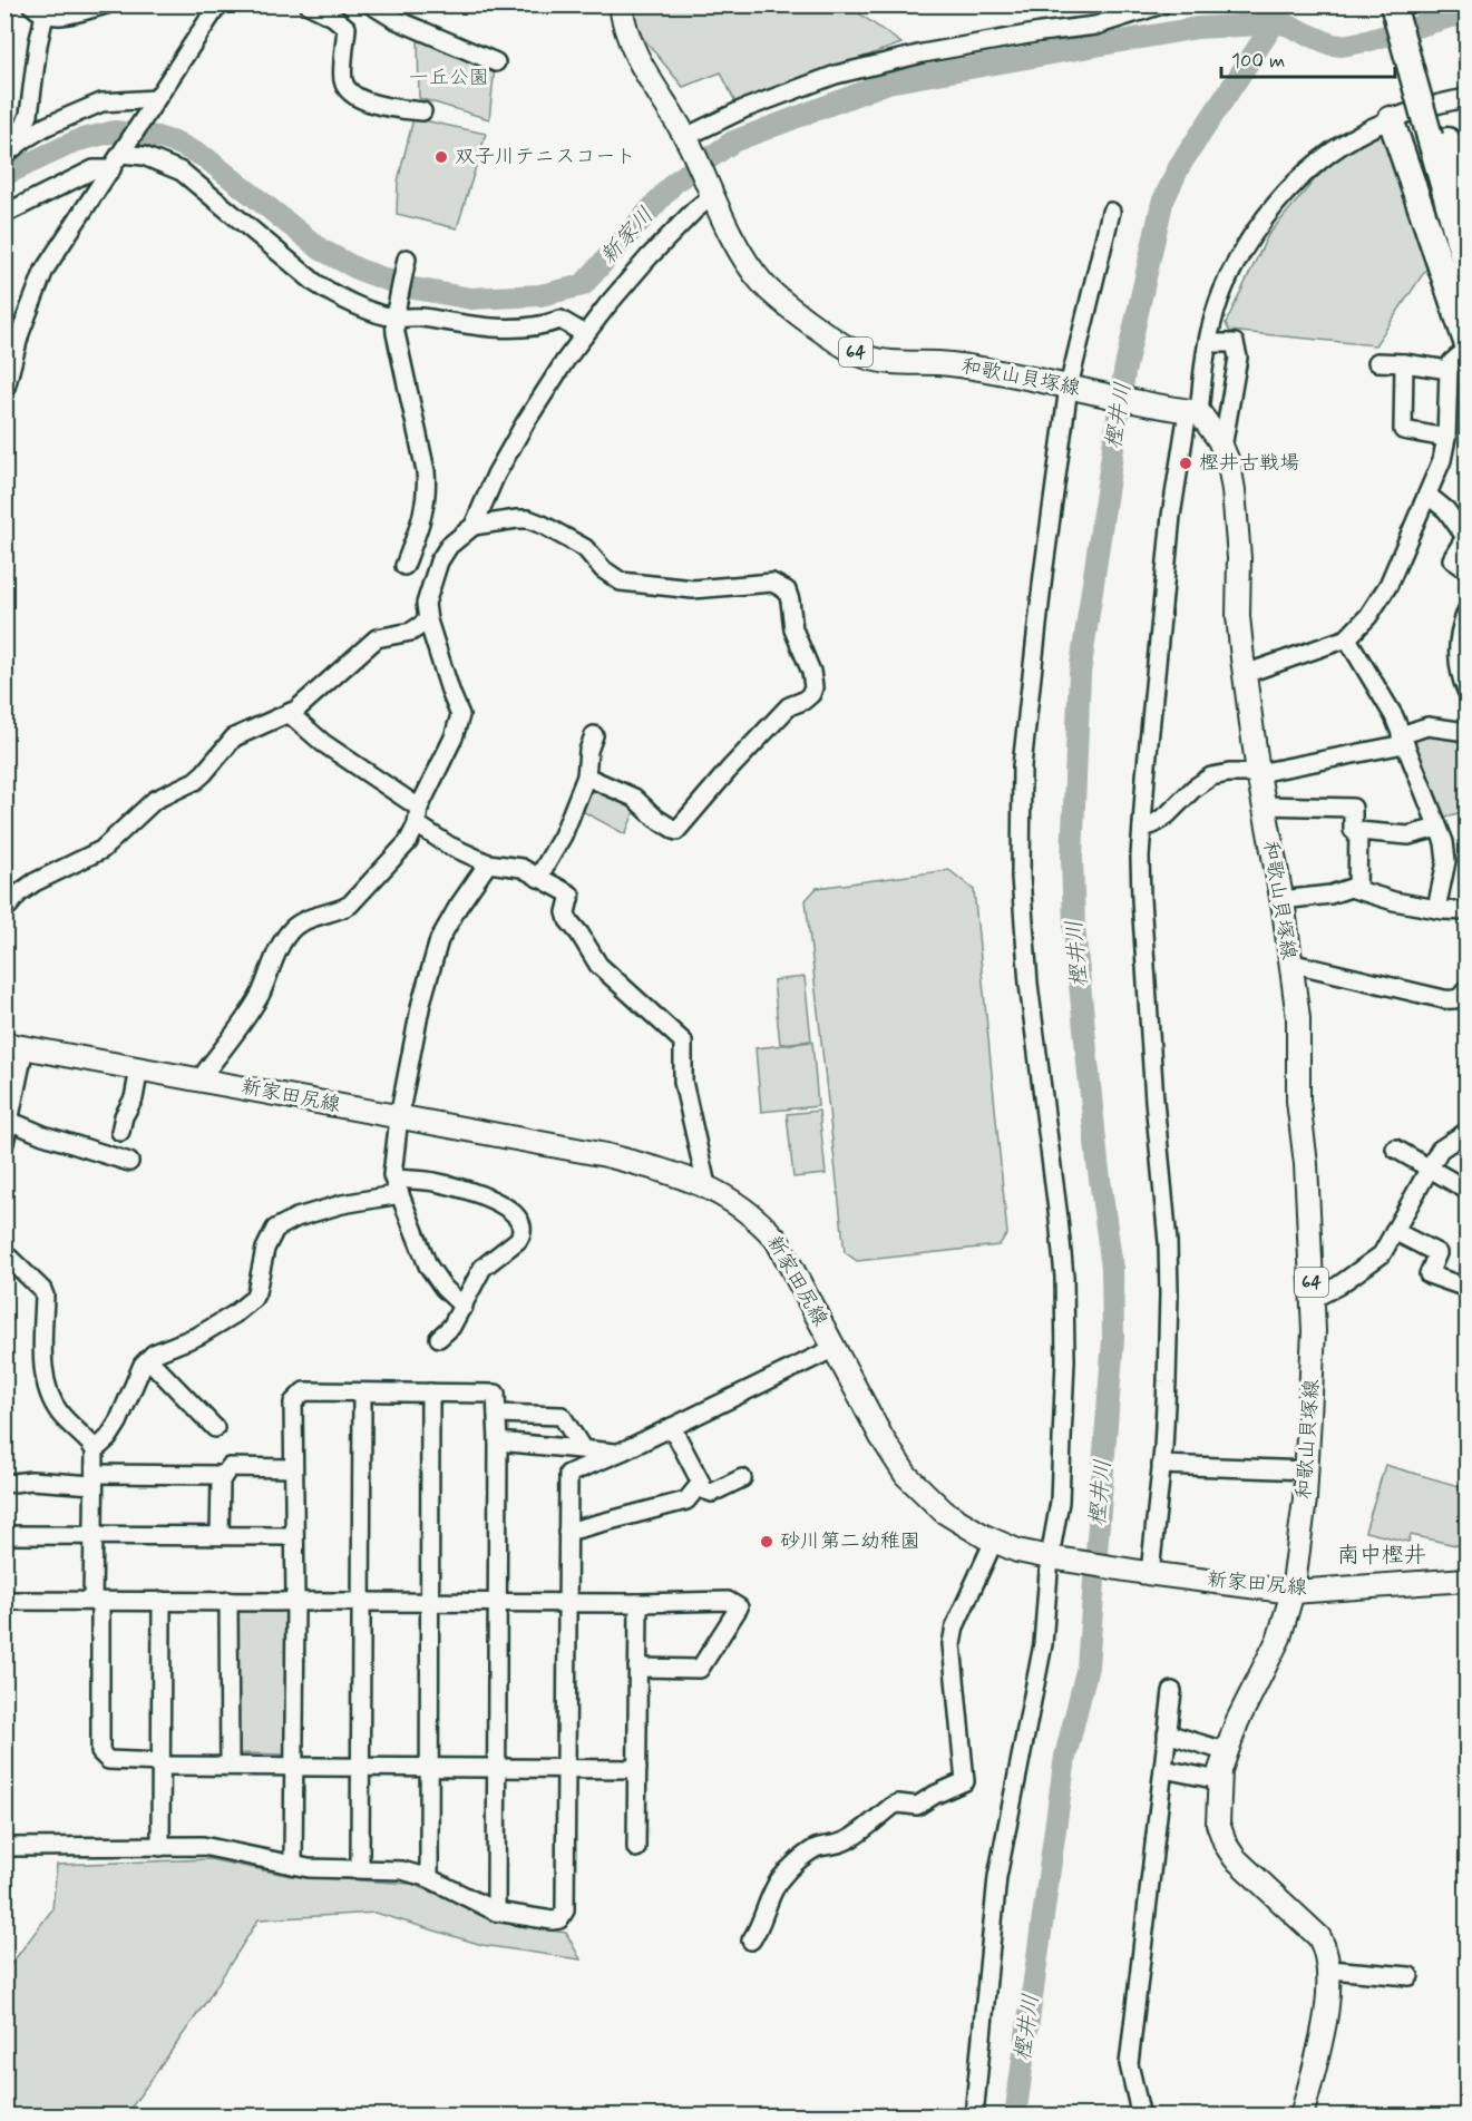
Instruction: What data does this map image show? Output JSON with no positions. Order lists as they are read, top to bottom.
{
  "streets": {
    "main road": ["64", "和歌山貝塚線", "新家田尻線"]
  },
  "crossings": [
    ["和歌山貝塚線", "新家田尻線"]
  ],
  "districts": ["南中樫井"],
  "water": ["新家川", "樫井川"],
  "parks": ["一丘公園"],
  "places": ["双子川テニスコート", "樫井古戦場", "砂川第二幼稚園"],
  "scale_bar": "100 m"
}
